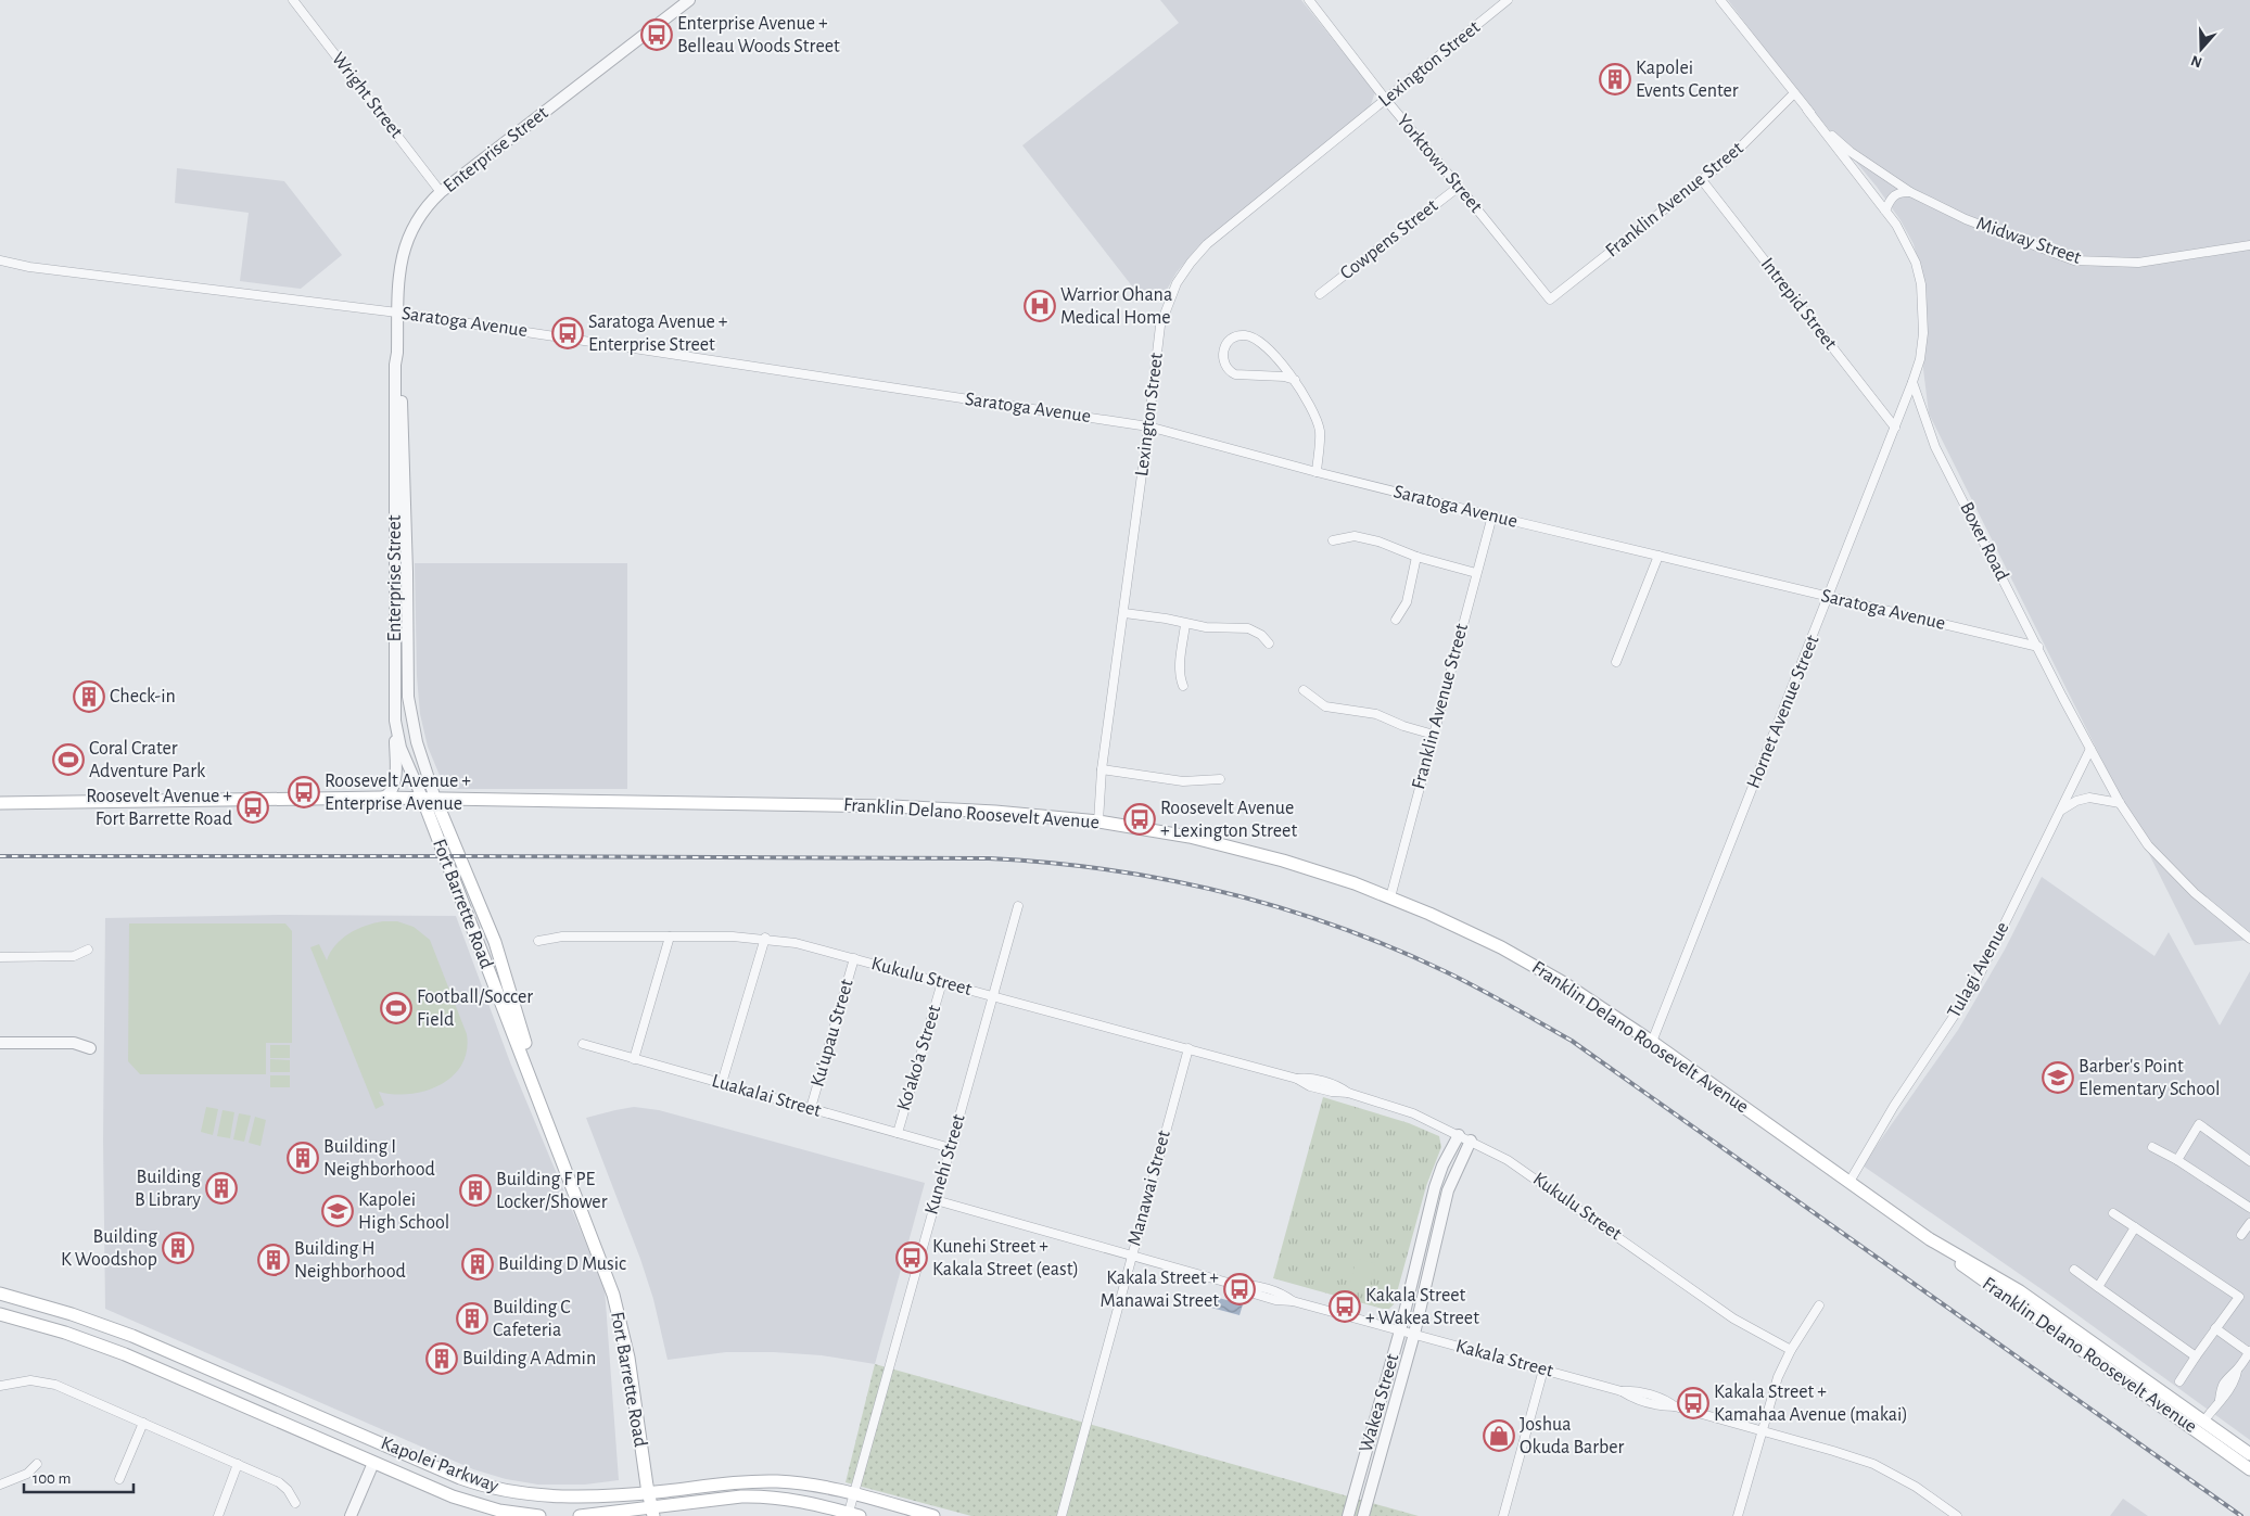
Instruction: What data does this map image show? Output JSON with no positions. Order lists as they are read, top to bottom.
{
  "streets": {
    "main road": ["Franklin Delano Roosevelt Avenue", "Fort Barrette Road", "Kapolei Parkway"],
    "street": [
      "Lexington Street",
      "Wright Street",
      "Enterprise Street",
      "Yorktown Street",
      "Franklin Avenue Street",
      "Cowpens Street",
      "Midway Street",
      "Intrepid Street",
      "Saratoga Avenue",
      "Boxer Road",
      "Hornet Avenue Street",
      "Tulagi Avenue",
      "Kukulu Street",
      "Ku'upau Street",
      "Ko'ako'a Street",
      "Luakalai Street",
      "Kunehi Street",
      "Manawai Street",
      "Kakala Street",
      "Wakea Street"
    ]
  },
  "crossings": [
    ["Lexington Street", "Yorktown Street"],
    ["Lexington Street", "Saratoga Avenue"],
    ["Lexington Street", "Franklin Delano Roosevelt Avenue"],
    ["Wright Street", "Enterprise Street"],
    ["Enterprise Street", "Saratoga Avenue"],
    ["Enterprise Street", "Franklin Delano Roosevelt Avenue"],
    ["Enterprise Street", "Fort Barrette Road"],
    ["Yorktown Street", "Franklin Avenue Street"],
    ["Yorktown Street", "Cowpens Street"],
    ["Franklin Avenue Street", "Midway Street"],
    ["Franklin Avenue Street", "Intrepid Street"],
    ["Franklin Avenue Street", "Saratoga Avenue"],
    ["Franklin Avenue Street", "Franklin Delano Roosevelt Avenue"],
    ["Intrepid Street", "Hornet Avenue Street"],
    ["Saratoga Avenue", "Boxer Road"],
    ["Saratoga Avenue", "Hornet Avenue Street"],
    ["Boxer Road", "Hornet Avenue Street"],
    ["Boxer Road", "Tulagi Avenue"],
    ["Hornet Avenue Street", "Franklin Delano Roosevelt Avenue"],
    ["Franklin Delano Roosevelt Avenue", "Fort Barrette Road"],
    ["Franklin Delano Roosevelt Avenue", "Tulagi Avenue"],
    ["Fort Barrette Road", "Kapolei Parkway"],
    ["Kukulu Street", "Ku'upau Street"],
    ["Kukulu Street", "Ko'ako'a Street"],
    ["Kukulu Street", "Kunehi Street"],
    ["Kukulu Street", "Manawai Street"],
    ["Kukulu Street", "Wakea Street"],
    ["Ku'upau Street", "Luakalai Street"],
    ["Ko'ako'a Street", "Luakalai Street"],
    ["Luakalai Street", "Kunehi Street"],
    ["Kunehi Street", "Kakala Street"],
    ["Kunehi Street", "Kapolei Parkway"],
    ["Manawai Street", "Kakala Street"],
    ["Kakala Street", "Wakea Street"]
  ],
  "places": {
    "bus stop": [
      "Enterprise Avenue + Belleau Woods Street",
      "Saratoga Avenue + Enterprise Street",
      "Roosevelt Avenue + Enterprise Avenue",
      "Roosevelt Avenue + Fort Barrette Road",
      "Roosevelt Avenue + Lexington Street",
      "Kunehi Street + Kakala Street (east)",
      "Kakala Street + Manawai Street",
      "Kakala Street + Wakea Street",
      "Kakala Street + Kamahaa Avenue (makai)"
    ],
    "building": [
      "Kapolei Events Center",
      "Check-in",
      "Building I Neighborhood",
      "Building B Library",
      "Building F PE Locker/Shower",
      "Building K Woodshop",
      "Building H Neighborhood",
      "Building D Music",
      "Building C Cafeteria",
      "Building A Admin"
    ],
    "hospital": ["Warrior Ohana Medical Home"],
    "sports": ["Coral Crater Adventure Park", "Football/Soccer Field"],
    "school or university": ["Barber's Point Elementary School", "Kapolei High School"],
    "shop": ["Joshua Okuda Barber"]
  },
  "scale_bar": "100 m",
  "north": "bottom"
}
